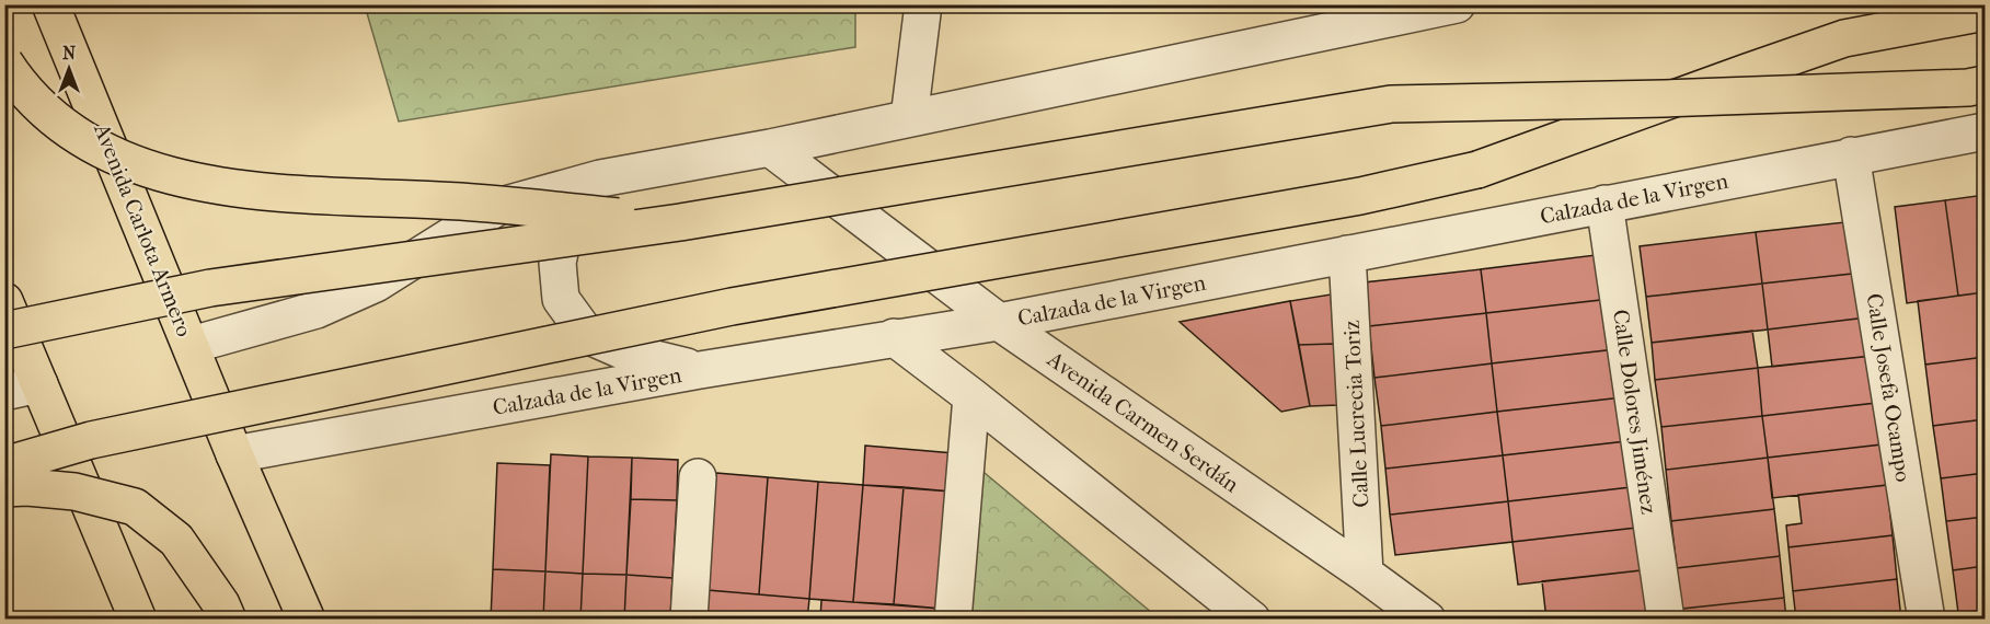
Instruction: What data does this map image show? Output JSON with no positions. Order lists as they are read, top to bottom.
{
  "streets": {
    "main road": ["Avenida Carlota Armero"],
    "street": [
      "Calzada de la Virgen",
      "Calle Josefa Ocampo",
      "Calle Dolores Jiménez",
      "Calle Lucrecia Toriz",
      "Avenida Carmen Serdán"
    ]
  },
  "crossings": [
    ["Calzada de la Virgen", "Avenida Carlota Armero"],
    ["Calzada de la Virgen", "Calle Josefa Ocampo"],
    ["Calzada de la Virgen", "Calle Dolores Jiménez"],
    ["Calzada de la Virgen", "Calle Lucrecia Toriz"],
    ["Calzada de la Virgen", "Avenida Carmen Serdán"],
    ["Calle Lucrecia Toriz", "Avenida Carmen Serdán"]
  ],
  "north": "top"
}
